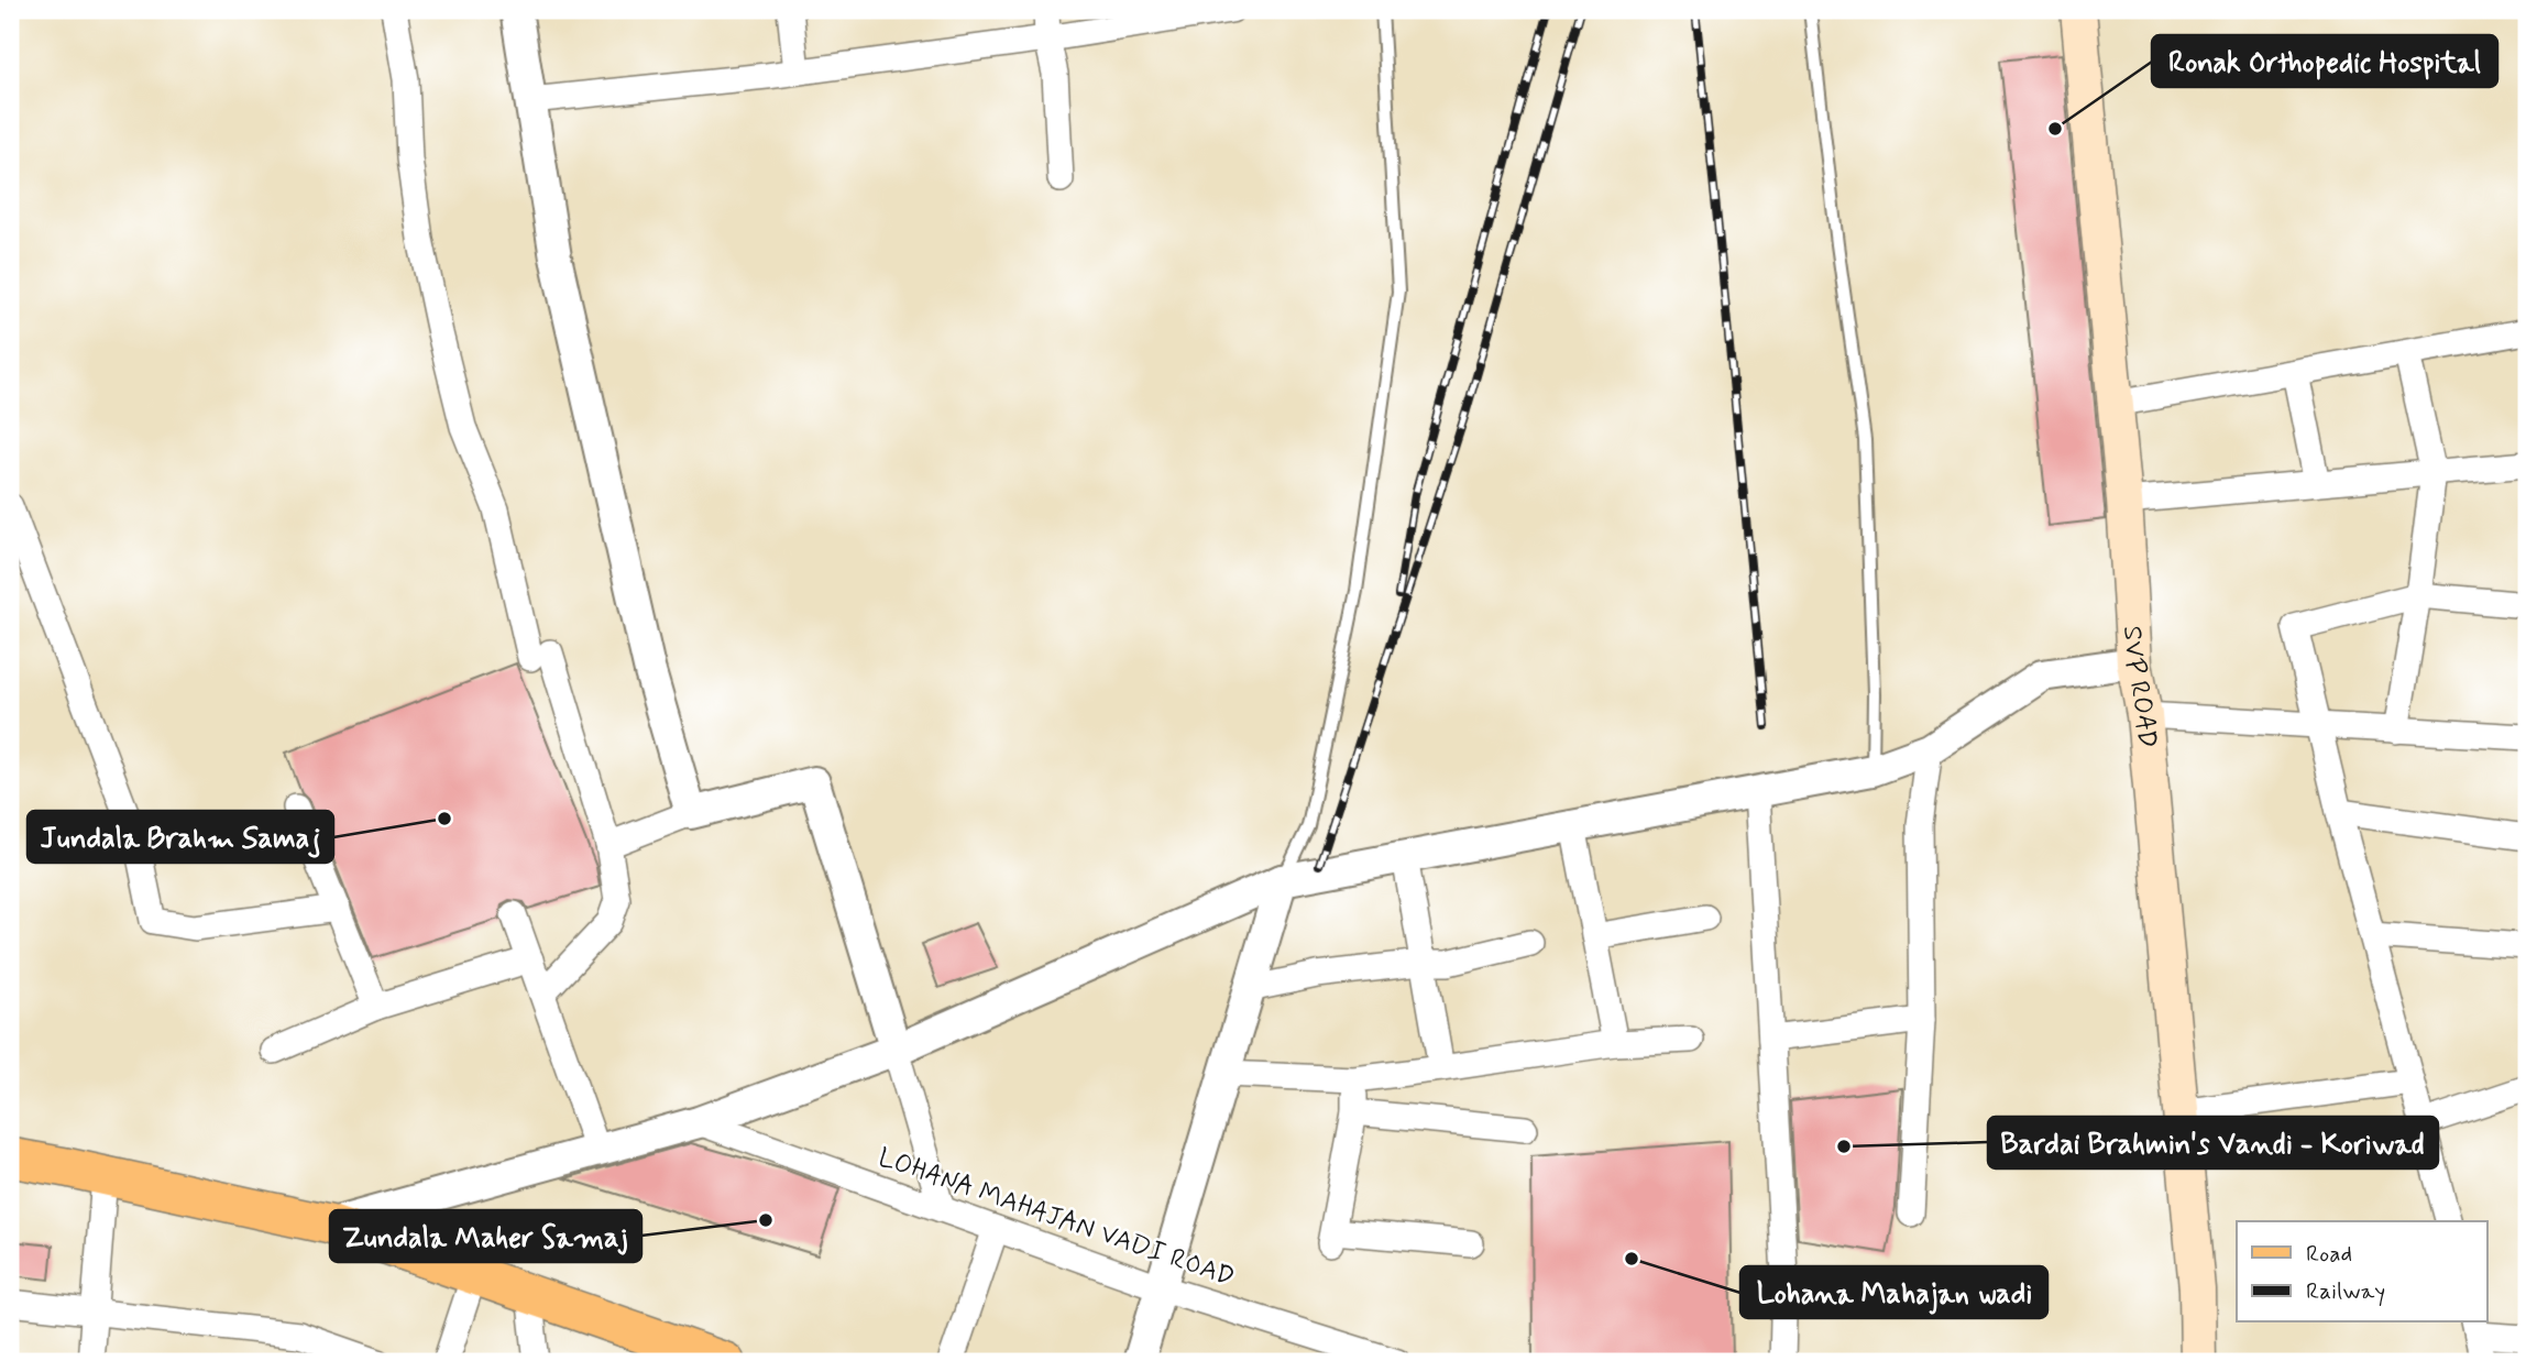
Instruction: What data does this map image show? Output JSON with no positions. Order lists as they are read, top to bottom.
{
  "streets": {
    "main road": ["SVP ROAD"],
    "street": ["LOHANA MAHAJAN VADI ROAD"]
  },
  "places": [
    "Ronak Orthopedic Hospital",
    "Jundala Brahm Samaj",
    "Bardai Brahmin's Vandi - Koriwad",
    "Zundala Maher Samaj",
    "Lohana Mahajan wadi"
  ],
  "legend": ["Road", "Railway"]
}
